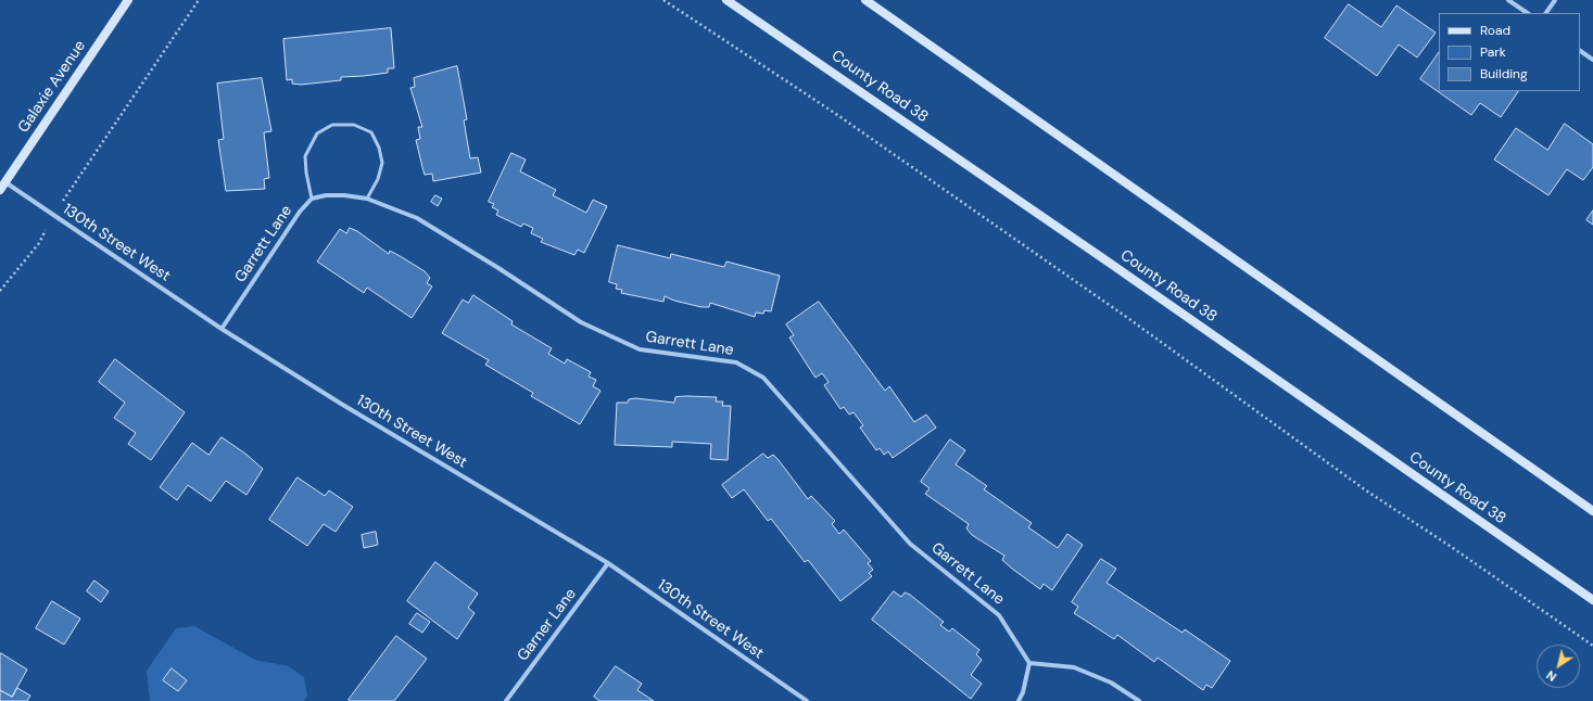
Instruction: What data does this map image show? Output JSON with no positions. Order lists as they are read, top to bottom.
{
  "streets": {
    "main road": ["Galaxie Avenue", "County Road 38"],
    "street": ["130th Street West", "Garrett Lane", "Garner Lane"]
  },
  "crossings": [
    ["Galaxie Avenue", "130th Street West"],
    ["130th Street West", "Garrett Lane"],
    ["130th Street West", "Garner Lane"]
  ],
  "legend": ["Road", "Park", "Building"],
  "north": "bottom left"
}
